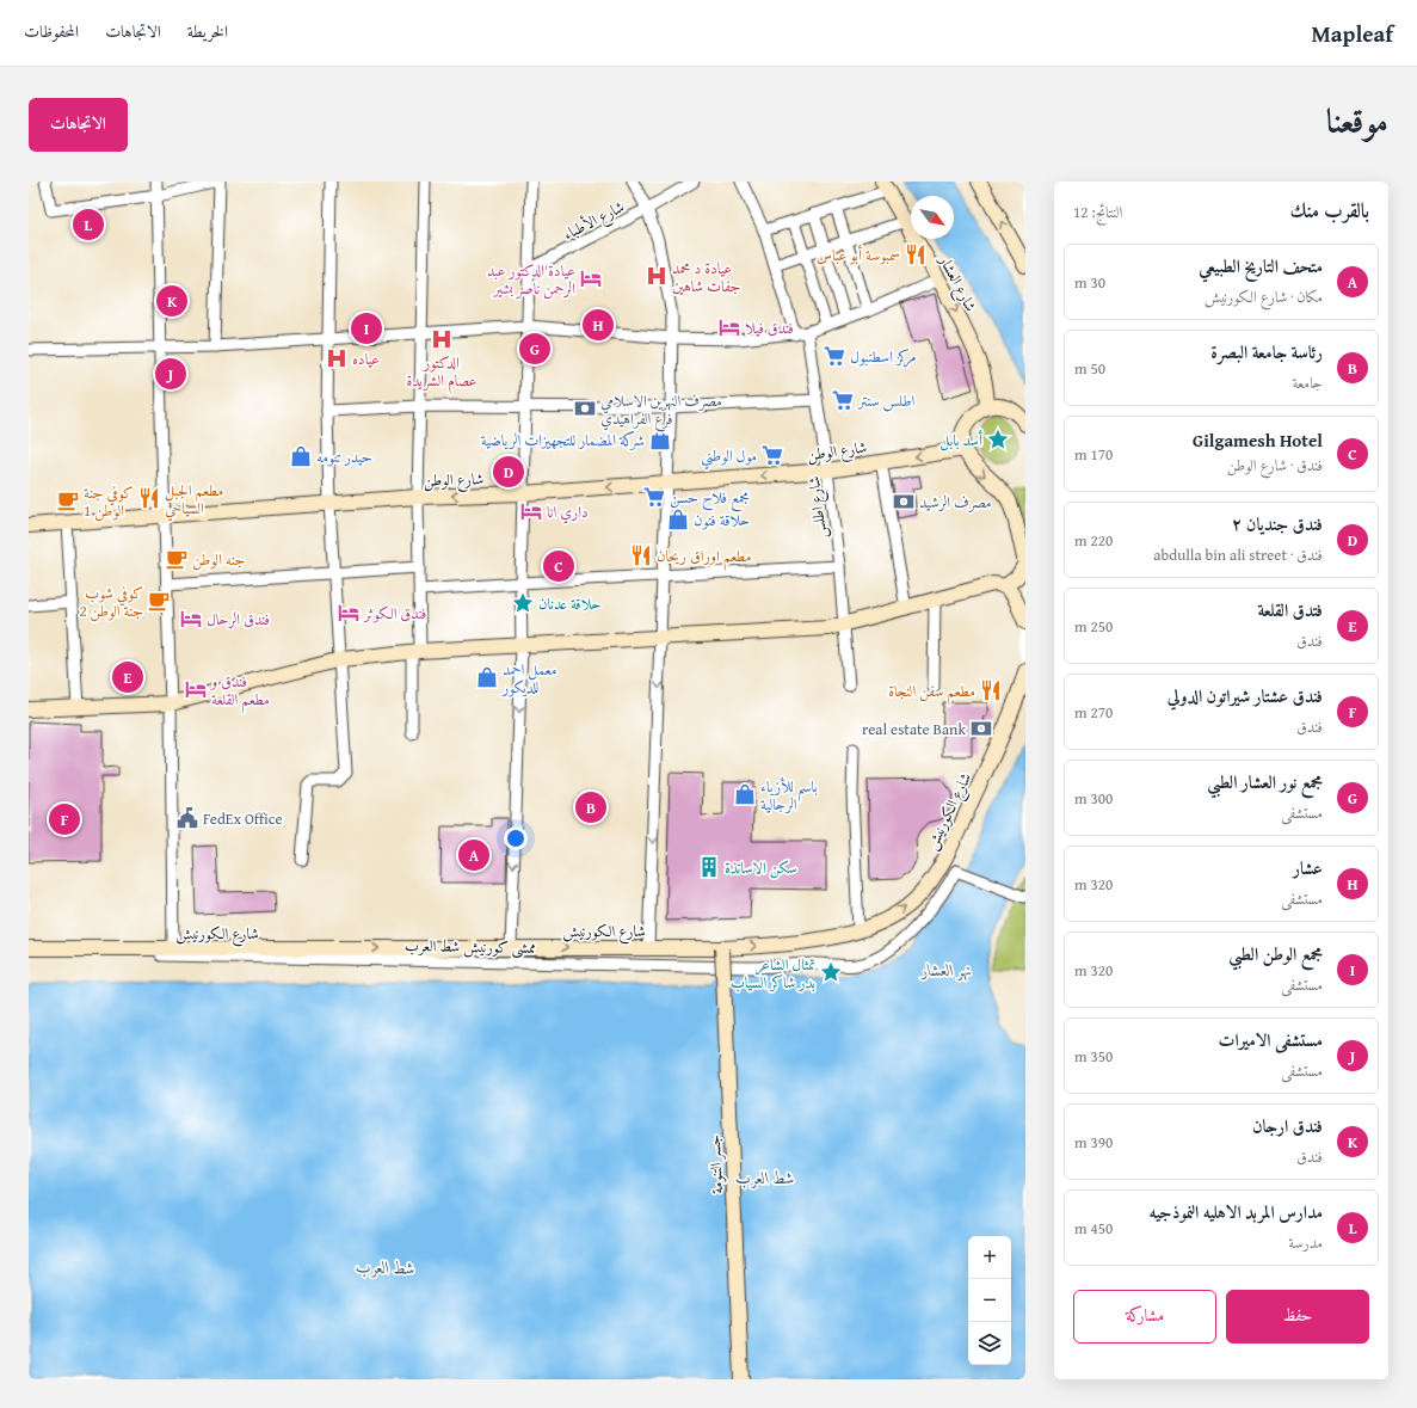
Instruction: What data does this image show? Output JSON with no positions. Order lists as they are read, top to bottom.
{
  "streets": {
    "main road": [
      "شارع العشار",
      "شارع الوطن",
      "شارع الكورنيش",
      "جسر التنومة"
    ],
    "street": ["شارع الأطباء", "شارع اطلس", "ممشى كورنيش شط العرب"]
  },
  "crossings": [
    ["شارع الوطن", "شارع اطلس"],
    ["شارع الكورنيش", "جسر التنومة"]
  ],
  "one_way": ["شارع العشار", "شارع الوطن", "شارع الكورنيش"],
  "water": ["نهر العشار", "شط العرب"],
  "places": {
    "restaurant": [
      "سمبوسة أبو عباس",
      "مطعم الجبل السياحي",
      "مطعم اوراق ريحان",
      "مطعم سفن النجاة"
    ],
    "hospital": ["عيادة د محمد جفات شاهين", "الدكتور عصام الشريدة", "عياده"],
    "hotel": [
      "عيادة الدكتور عبد الرحمن ناصر بشير",
      "فندق فيلا",
      "داري انا",
      "فندق الكوثر",
      "فندق الرحال",
      "فندق و مطعم القلعة"
    ],
    "supermarket": [
      "مركز اسطنبول",
      "اطلس سنتر",
      "مول الوطني",
      "مجمع فلاح حسن"
    ],
    "bank": ["مصرف النهرين الاسلامي فرع الفراهيدي", "مصرف الرشيد", "real estate Bank"],
    "shop": [
      "شركة المضمار للتجهيزات الرياضية",
      "حيدر تنومه",
      "حلاقة فنون",
      "معمل احمد للديكور",
      "باسم للأزياء الرجالية"
    ],
    "place": ["أسد بابل", "حلاقة عدنان", "تمثال الشاعر بدر شاكر السياب"],
    "cafe": ["كوفي جنة الوطن 1", "جنه الوطن", "كوفي شوب جنة الوطن 2"],
    "public building": ["FedEx Office"],
    "building": ["سكن الاساتذة"]
  },
  "north": "bottom right",
  "page": {
    "header": "Mapleaf",
    "nav": ["الخريطة", "الاتجاهات", "المحفوظات"],
    "title": "موقعنا",
    "buttons": [
      "الاتجاهات",
      ["حفظ", "مشاركة"]
    ],
    "heading": ["بالقرب منك", "النتائج: 12"],
    "pins": [
      "L",
      "K",
      "H",
      "I",
      "G",
      "J",
      "D",
      "C",
      "E",
      "B",
      "F",
      "A"
    ],
    "list": [
      {
        "mark": "A",
        "name": "متحف التاريخ الطبيعي",
        "note": "مكان · شارع الكورنيش",
        "value": "30 m"
      },
      {
        "mark": "B",
        "name": "رئاسة جامعة البصرة",
        "note": "جامعة",
        "value": "50 m"
      },
      {
        "mark": "C",
        "name": "Gilgamesh Hotel",
        "note": "فندق · شارع الوطن",
        "value": "170 m"
      },
      {
        "mark": "D",
        "name": "فندق جنديان ٢",
        "note": "فندق · abdulla bin ali street",
        "value": "220 m"
      },
      {
        "mark": "E",
        "name": "فتدق القلعة",
        "note": "فندق",
        "value": "250 m"
      },
      {
        "mark": "F",
        "name": "فندق عشتار شيراتون الدولي",
        "note": "فندق",
        "value": "270 m"
      },
      {
        "mark": "G",
        "name": "مجمع نور العشار الطبي",
        "note": "مستشفى",
        "value": "300 m"
      },
      {
        "mark": "H",
        "name": "عشار",
        "note": "مستشفى",
        "value": "320 m"
      },
      {
        "mark": "I",
        "name": "مجمع الوطن الطبي",
        "note": "مستشفى",
        "value": "320 m"
      },
      {
        "mark": "J",
        "name": "مستشفى الاميرات",
        "note": "مستشفى",
        "value": "350 m"
      },
      {
        "mark": "K",
        "name": "فندق ارجان",
        "note": "فندق",
        "value": "390 m"
      },
      {
        "mark": "L",
        "name": "مدارس المربد الاهليه النموذجيه",
        "note": "مدرسة",
        "value": "450 m"
      }
    ],
    "map_buttons": ["+", "−"]
  }
}
